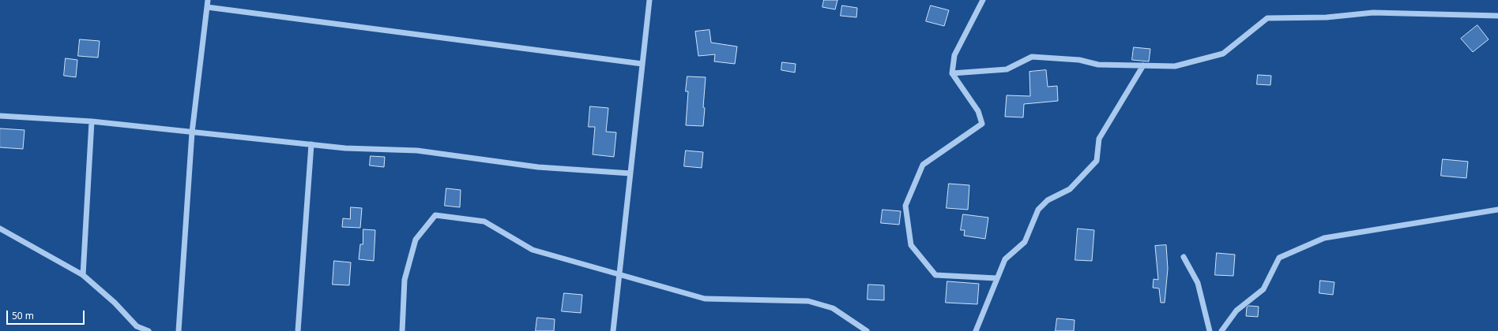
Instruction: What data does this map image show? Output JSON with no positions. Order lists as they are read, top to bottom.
{
  "scale_bar": "50 m"
}
